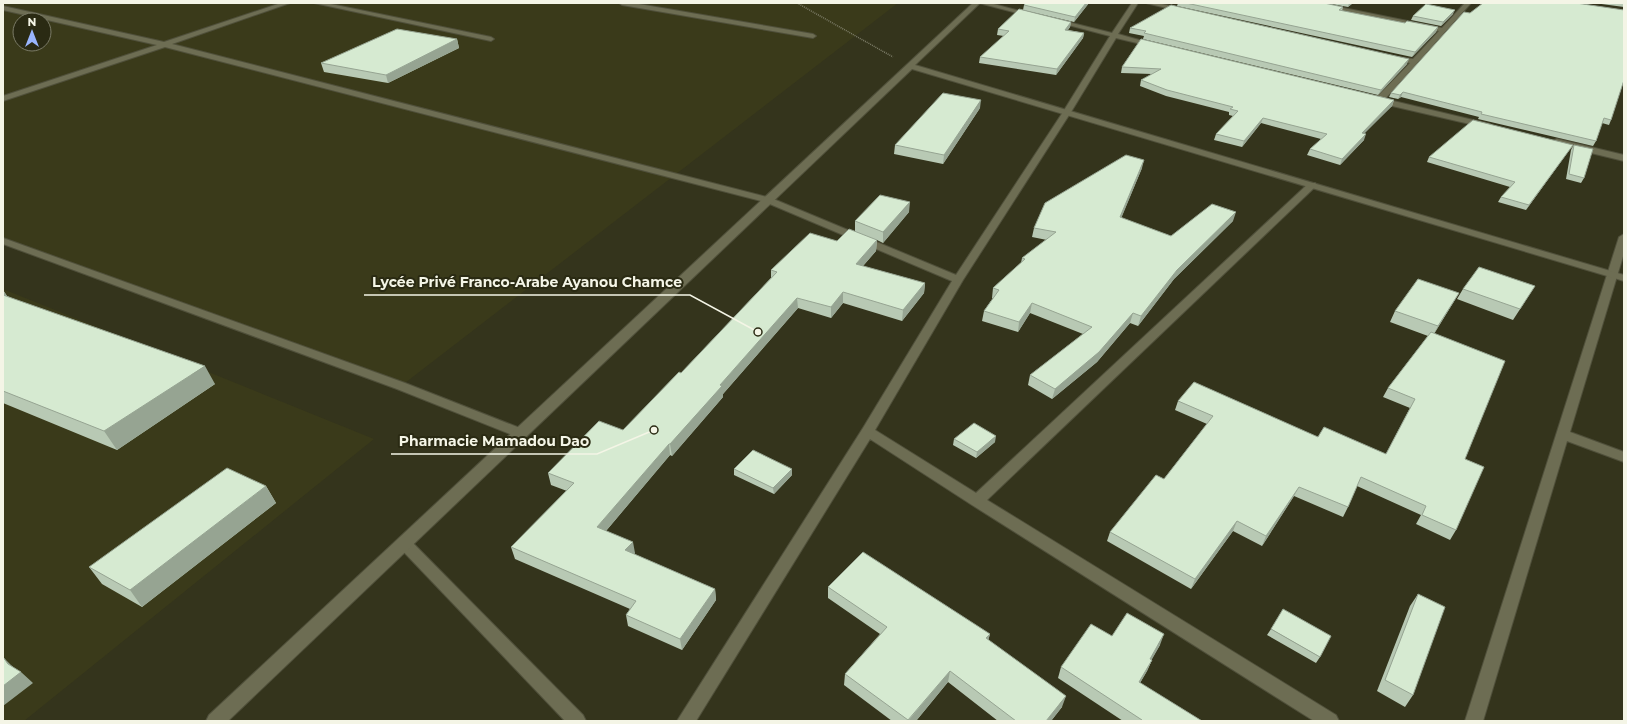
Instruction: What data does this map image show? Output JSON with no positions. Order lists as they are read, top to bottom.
{
  "places": ["Lycée Privé Franco-Arabe Ayanou Chamce", "Pharmacie Mamadou Dao"],
  "north": "top"
}
